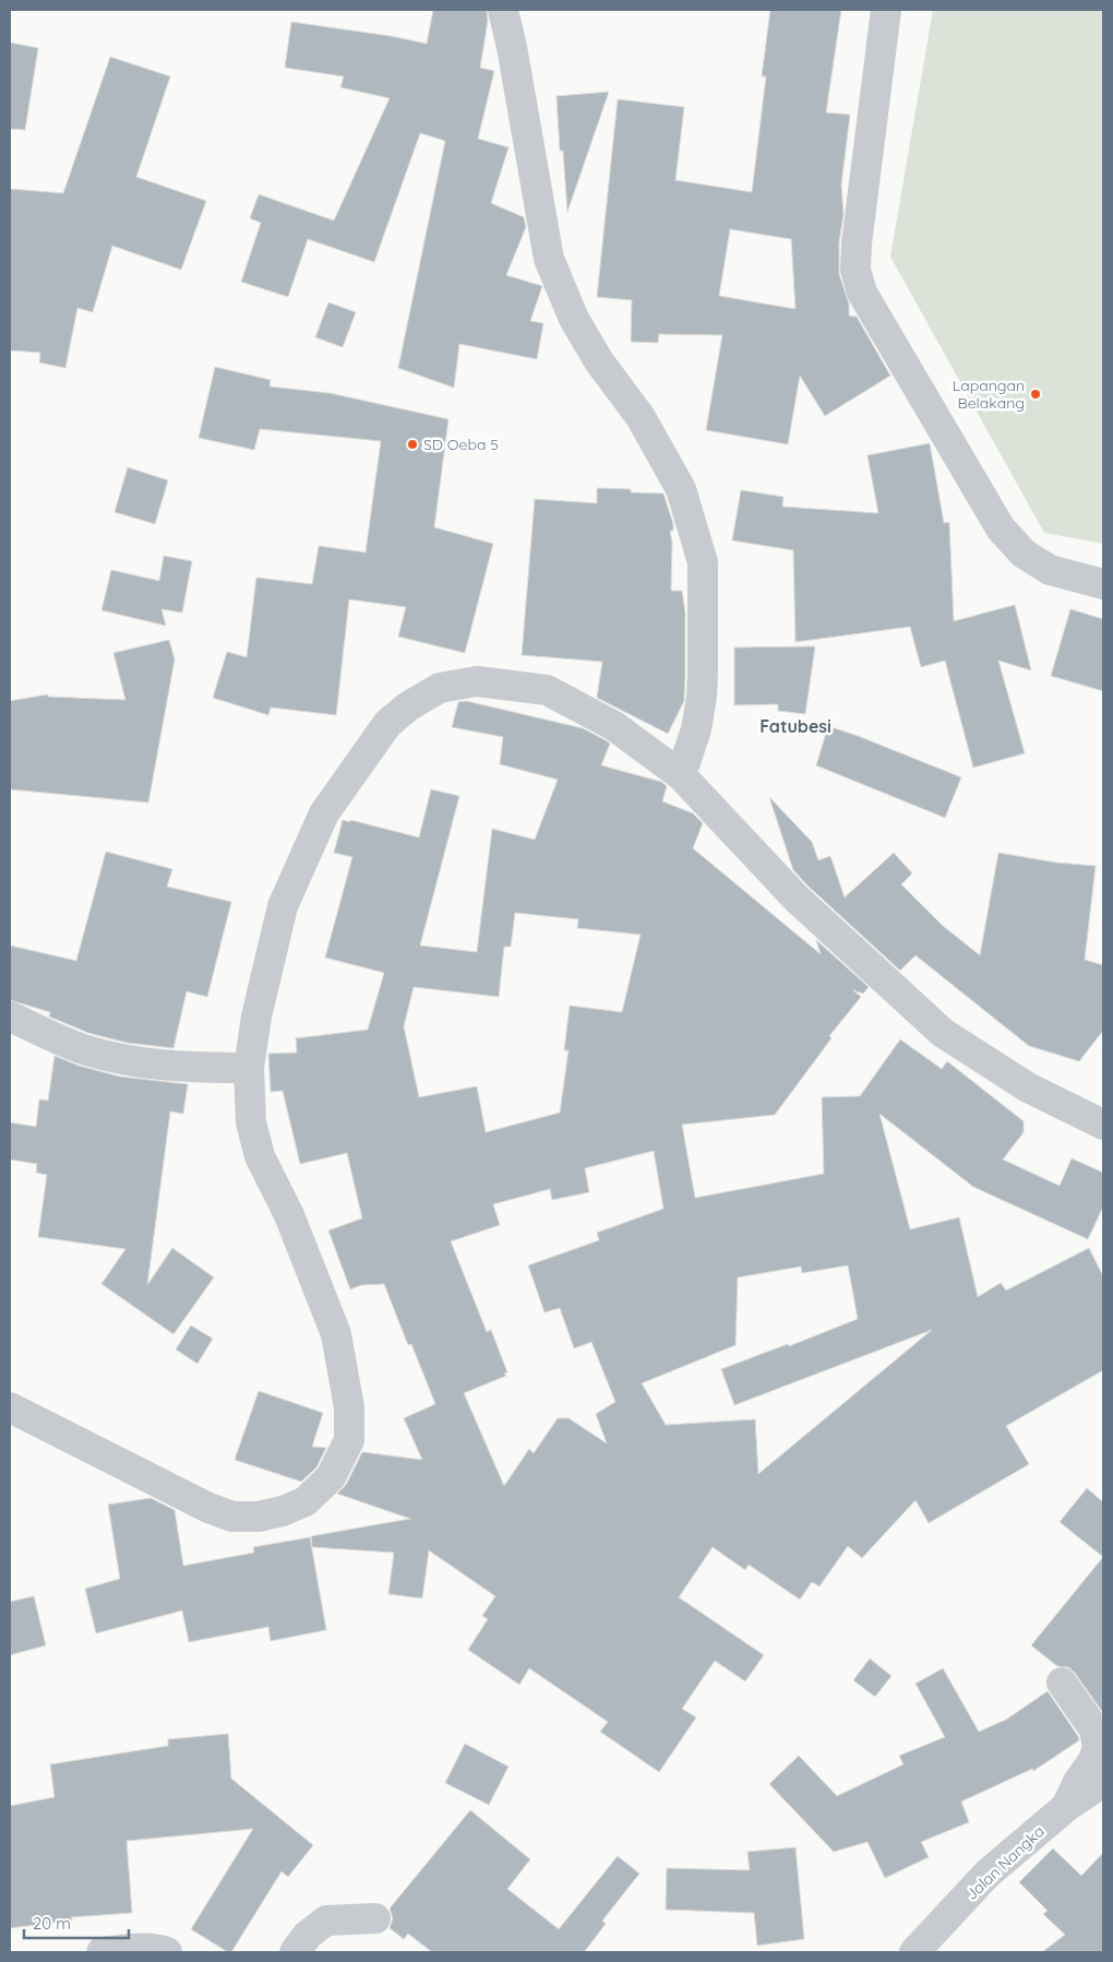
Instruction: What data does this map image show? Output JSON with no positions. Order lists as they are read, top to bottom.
{
  "streets": {
    "street": ["Jalan Nangka"]
  },
  "districts": ["Fatubesi"],
  "places": ["Lapangan Belakang", "SD Oeba 5"],
  "scale_bar": "20 m"
}
